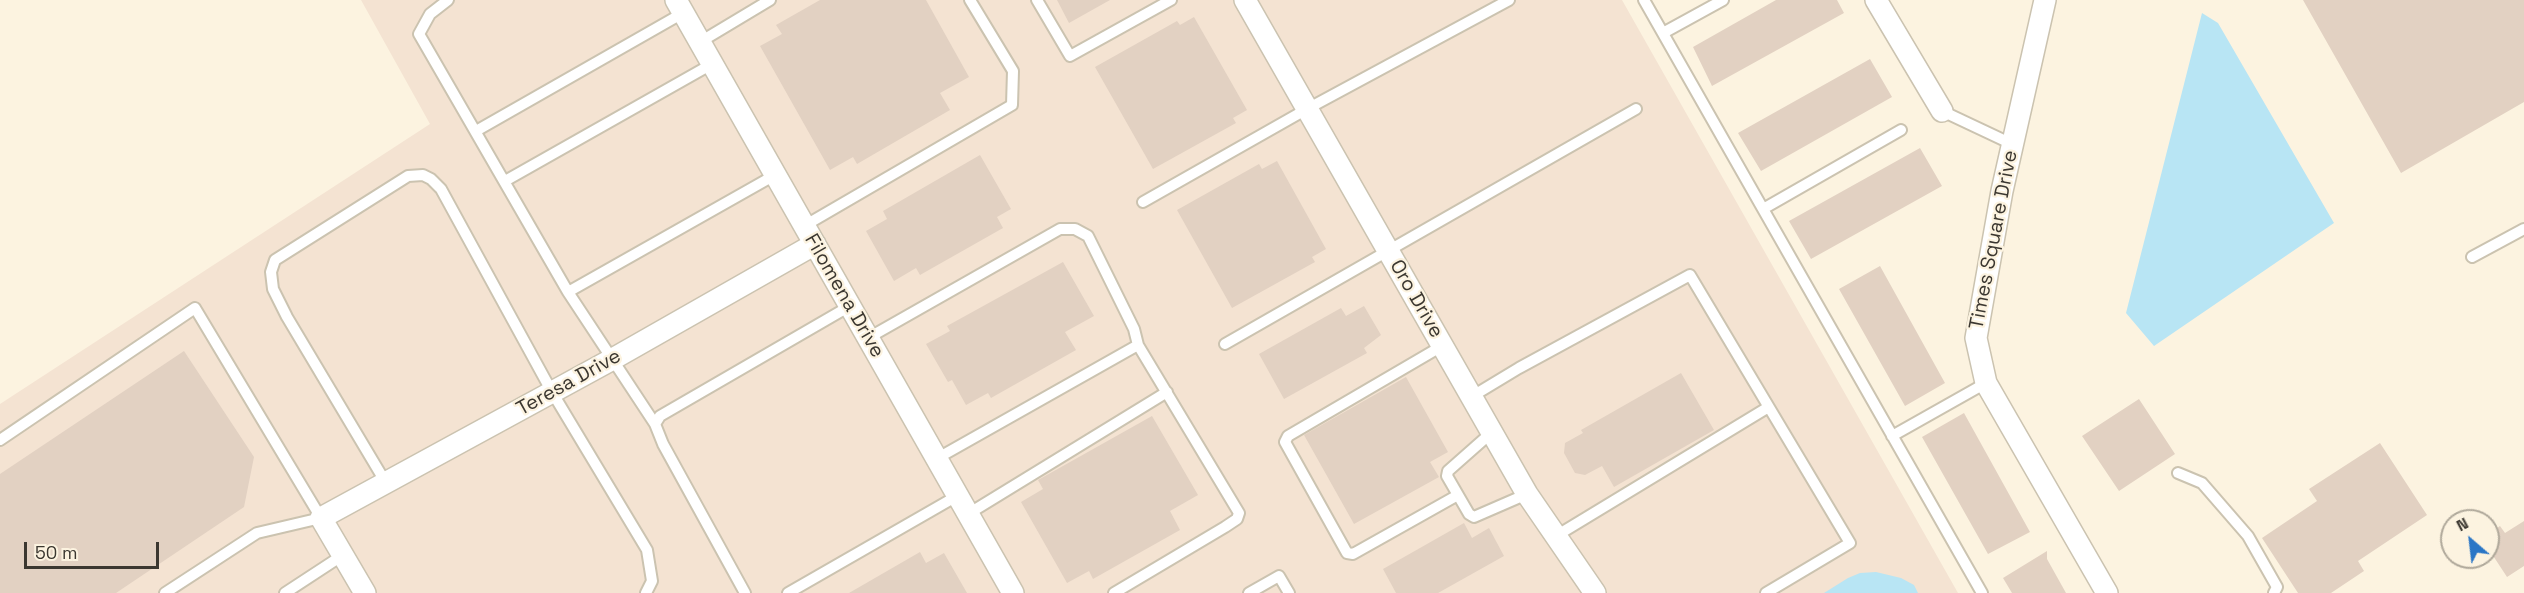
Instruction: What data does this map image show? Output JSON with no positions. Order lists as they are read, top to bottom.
{
  "streets": {
    "street": [
      "Times Square Drive",
      "Filomena Drive",
      "Oro Drive",
      "Teresa Drive"
    ]
  },
  "crossings": [
    ["Filomena Drive", "Teresa Drive"]
  ],
  "scale_bar": "50 m",
  "north": "top left"
}
